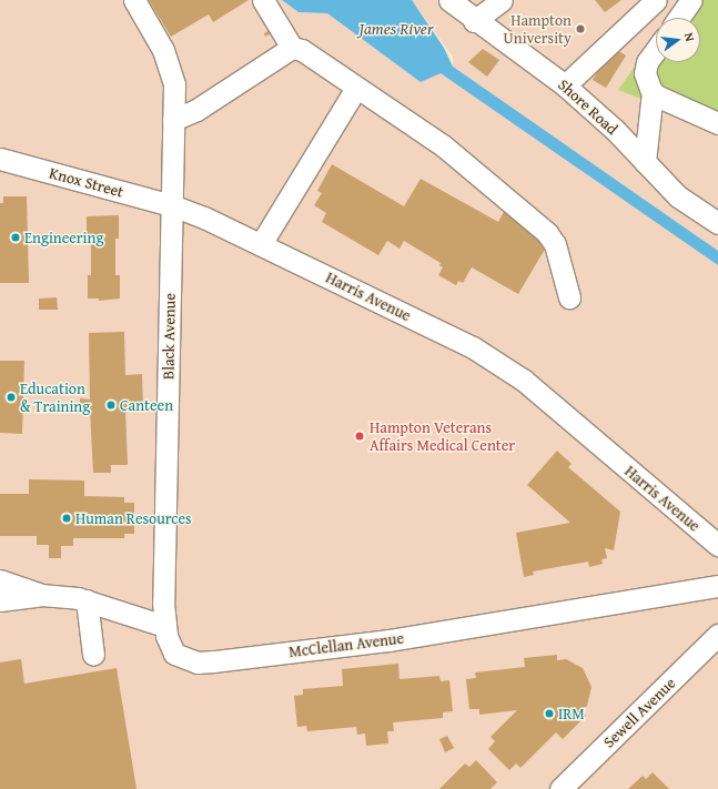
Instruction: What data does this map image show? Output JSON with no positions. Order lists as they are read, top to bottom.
{
  "streets": {
    "street": [
      "Shore Road",
      "Knox Street",
      "Harris Avenue",
      "Black Avenue",
      "McClellan Avenue",
      "Sewell Avenue"
    ]
  },
  "crossings": [
    ["Knox Street", "Harris Avenue"],
    ["Knox Street", "Black Avenue"],
    ["Harris Avenue", "Black Avenue"],
    ["Black Avenue", "McClellan Avenue"]
  ],
  "water": ["James River"],
  "places": [
    "Hampton University",
    "Engineering",
    "Education & Training",
    "Canteen",
    "Hampton Veterans Affairs Medical Center",
    "Human Resources",
    "IRM"
  ],
  "north": "right"
}
